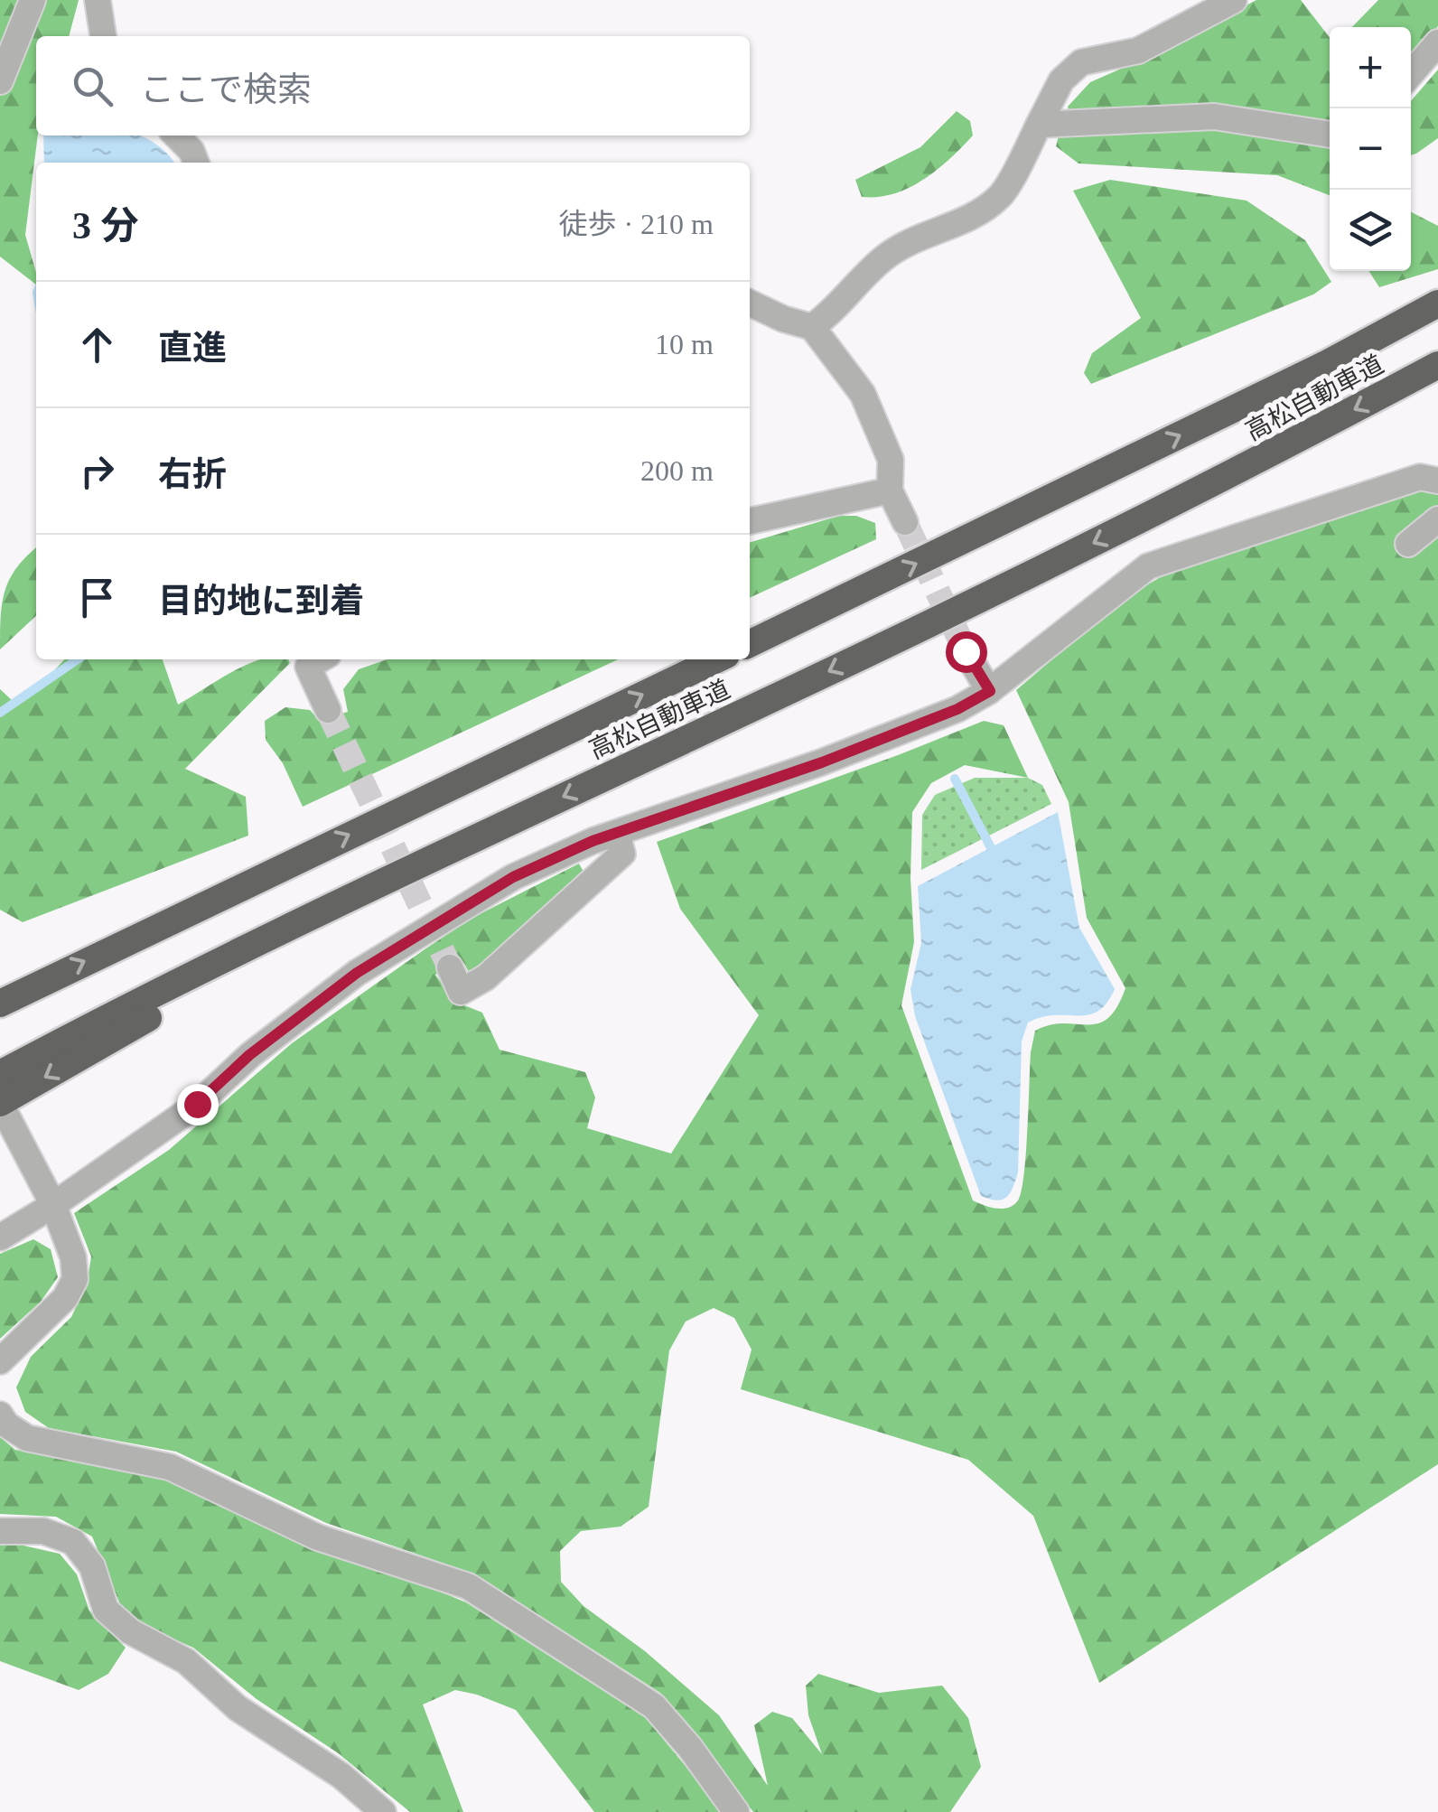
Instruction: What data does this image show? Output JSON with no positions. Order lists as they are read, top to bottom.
{
  "streets": {
    "highway": ["高松自動車道"]
  },
  "page": {
    "map_buttons": ["+", "−"],
    "search": "ここで検索",
    "heading": ["3 分", "徒歩 · 210 m"],
    "list": [
      ["直進", "10 m"],
      ["右折", "200 m"],
      "目的地に到着"
    ]
  }
}
